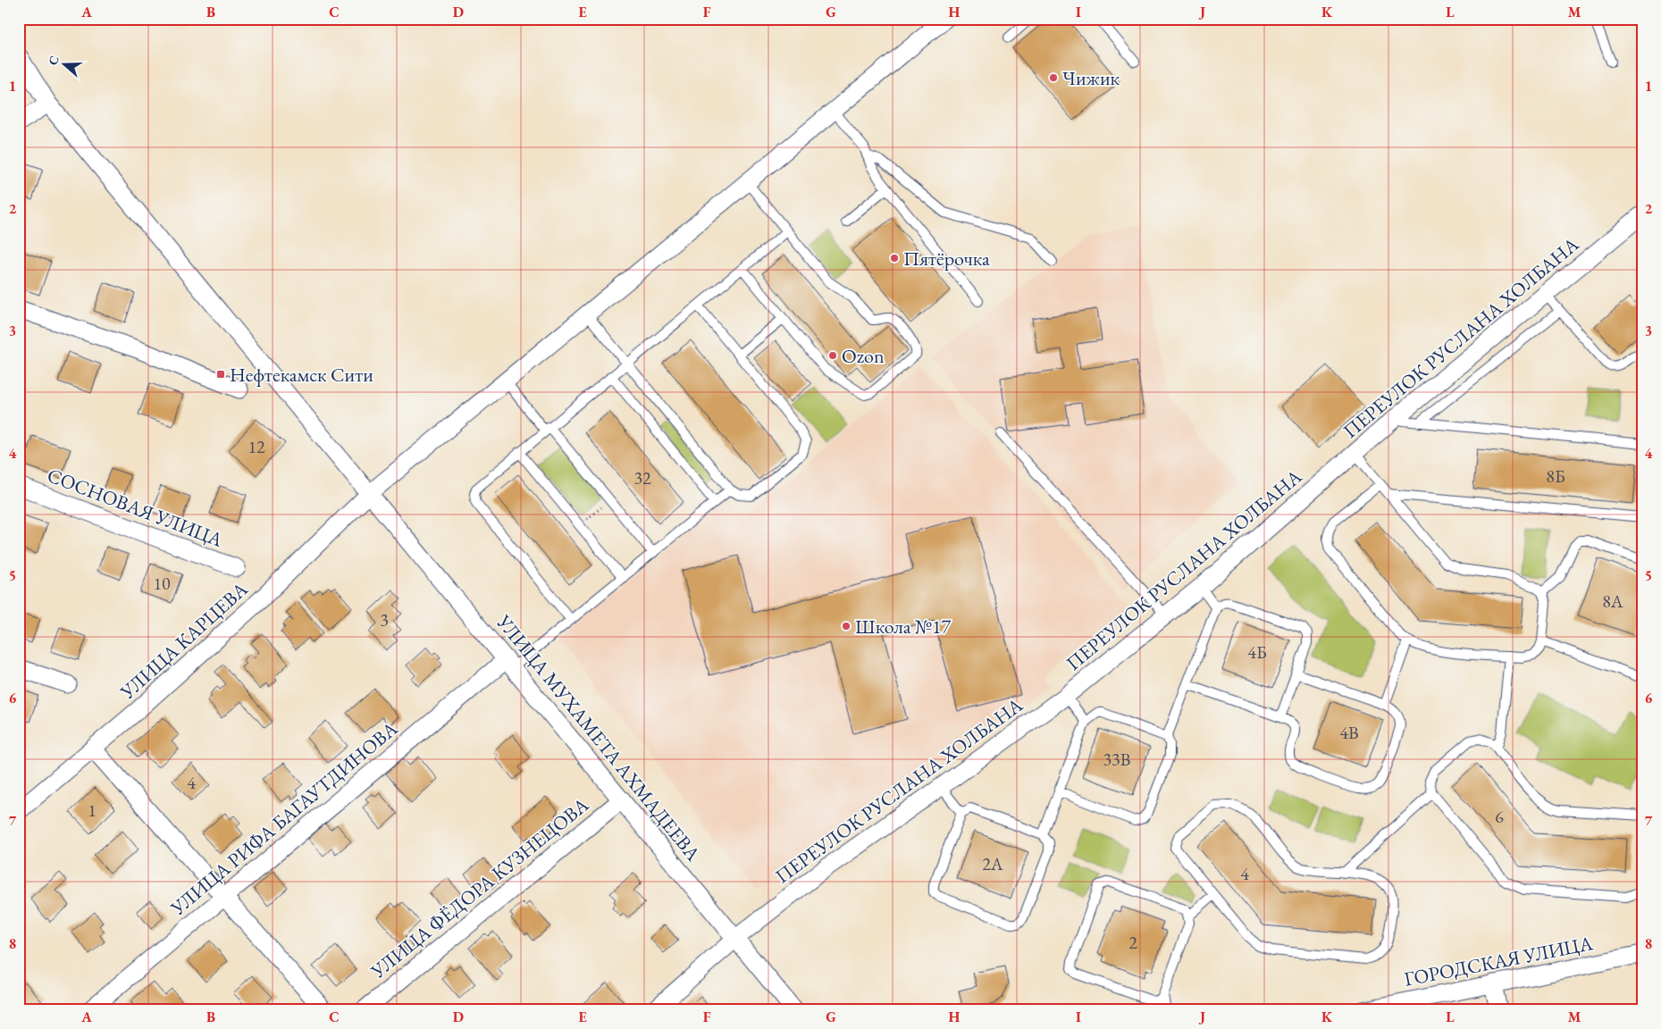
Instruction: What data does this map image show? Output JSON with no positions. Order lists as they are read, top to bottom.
{
  "streets": {
    "street": [
      "ПЕРЕУЛОК РУСЛАНА ХОЛБАНА",
      "СОСНОВАЯ УЛИЦА",
      "УЛИЦА КАРЦЕВА",
      "УЛИЦА МУХАМЕТА АХМАДЕЕВА",
      "УЛИЦА РИФА БАГАУТДИНОВА",
      "УЛИЦА ФЁДОРА КУЗНЕЦОВА",
      "ГОРОДСКАЯ УЛИЦА"
    ]
  },
  "crossings": [
    ["ПЕРЕУЛОК РУСЛАНА ХОЛБАНА", "УЛИЦА МУХАМЕТА АХМАДЕЕВА"],
    ["УЛИЦА КАРЦЕВА", "УЛИЦА МУХАМЕТА АХМАДЕЕВА"],
    ["УЛИЦА МУХАМЕТА АХМАДЕЕВА", "УЛИЦА РИФА БАГАУТДИНОВА"],
    ["УЛИЦА МУХАМЕТА АХМАДЕЕВА", "УЛИЦА ФЁДОРА КУЗНЕЦОВА"]
  ],
  "places": {
    "other": [
      "Чижик",
      "Пятёрочка",
      "Ozon",
      "Школа №17"
    ],
    "transit": ["Нефтекамск Сити"]
  },
  "house_numbers": [
    "12",
    "8Б",
    "32",
    "10",
    "8А",
    "3",
    "4Б",
    "4В",
    "33В",
    "4",
    "1",
    "6",
    "2А",
    "4",
    "2"
  ],
  "north": "left",
  "grid": {
    "columns": [
      "A",
      "B",
      "C",
      "D",
      "E",
      "F",
      "G",
      "H",
      "I",
      "J",
      "K",
      "L",
      "M"
    ],
    "rows": [
      "1",
      "2",
      "3",
      "4",
      "5",
      "6",
      "7",
      "8"
    ]
  }
}
